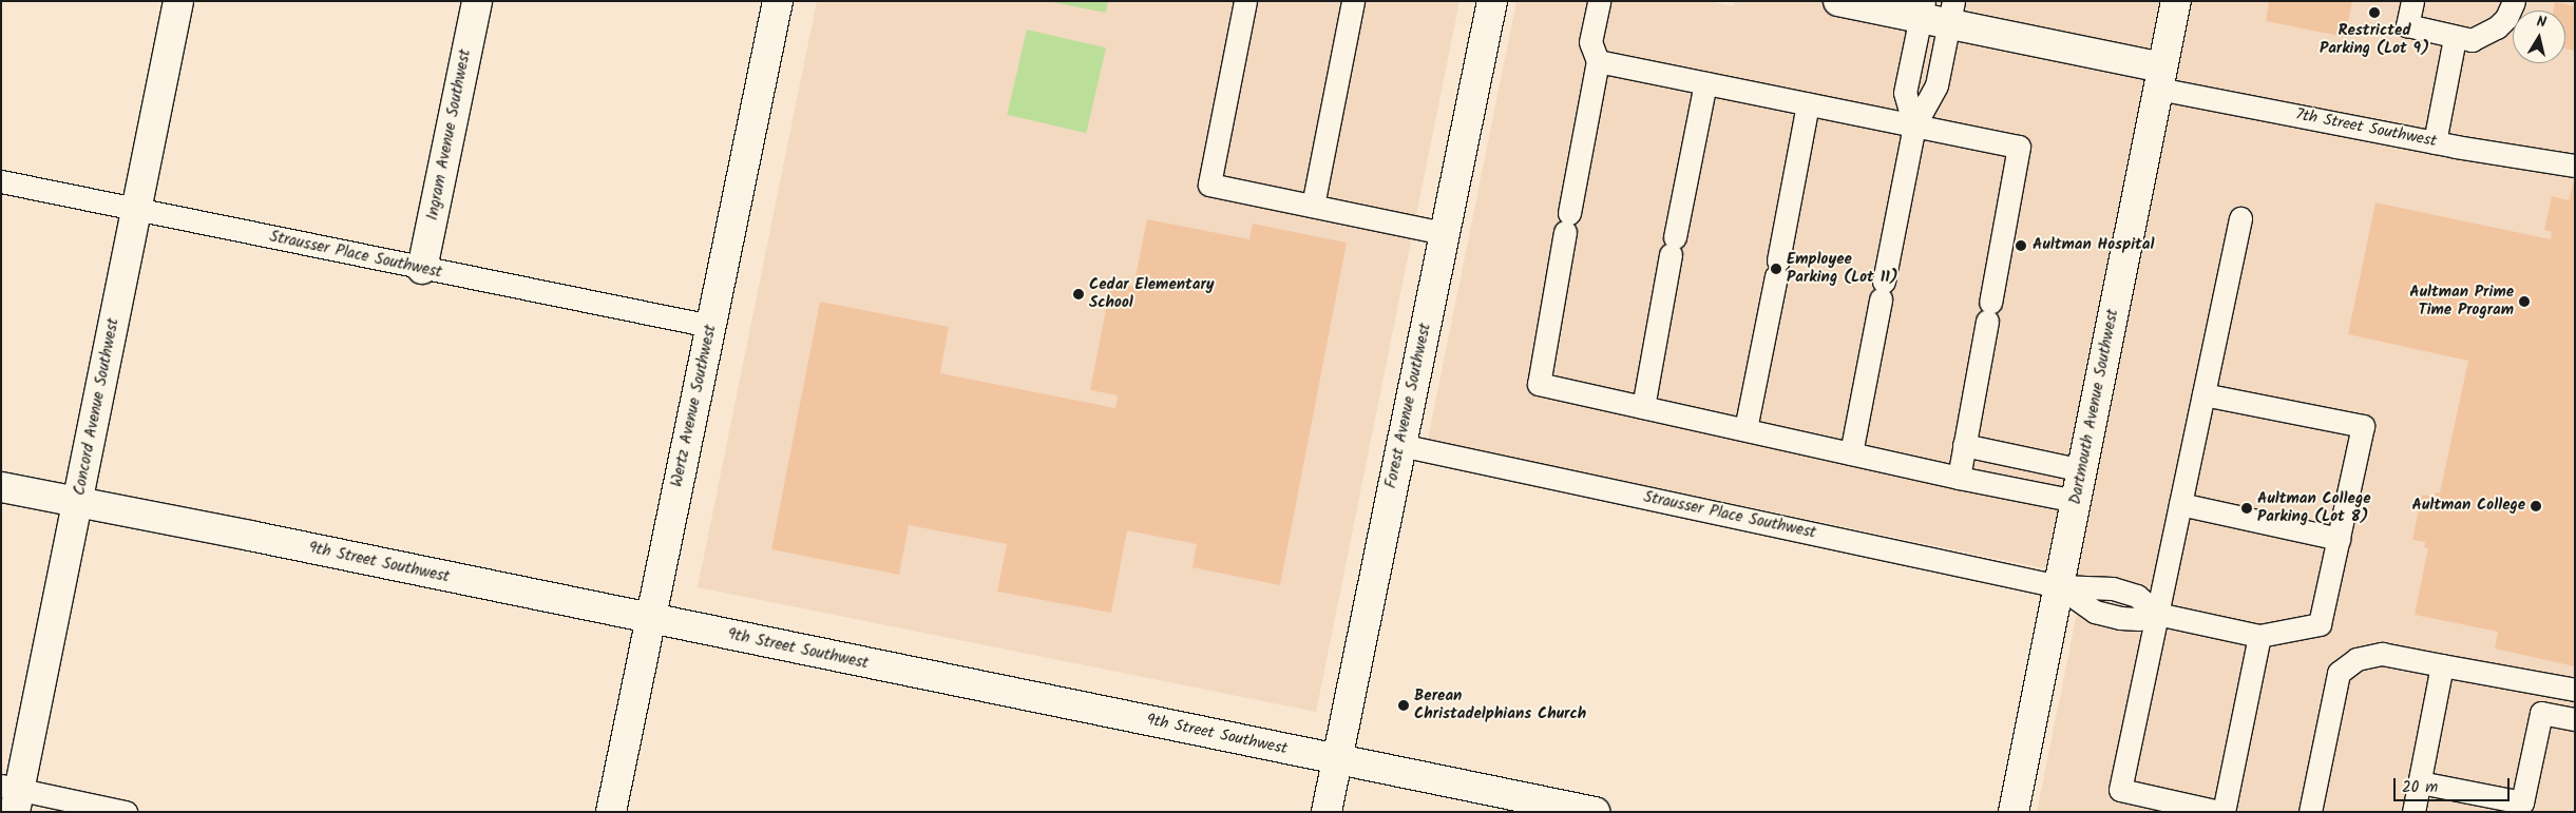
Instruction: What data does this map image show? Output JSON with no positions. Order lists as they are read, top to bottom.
{
  "streets": {
    "street": [
      "7th Street Southwest",
      "Ingram Avenue Southwest",
      "Wertz Avenue Southwest",
      "Forest Avenue Southwest",
      "Concord Avenue Southwest",
      "Dartmouth Avenue Southwest",
      "9th Street Southwest"
    ],
    "lane": ["Strausser Place Southwest"]
  },
  "crossings": [
    ["7th Street Southwest", "Dartmouth Avenue Southwest"],
    ["Ingram Avenue Southwest", "Strausser Place Southwest"],
    ["Strausser Place Southwest", "Wertz Avenue Southwest"],
    ["Strausser Place Southwest", "Forest Avenue Southwest"],
    ["Strausser Place Southwest", "Concord Avenue Southwest"],
    ["Strausser Place Southwest", "Dartmouth Avenue Southwest"],
    ["Wertz Avenue Southwest", "9th Street Southwest"],
    ["Forest Avenue Southwest", "9th Street Southwest"],
    ["Concord Avenue Southwest", "9th Street Southwest"]
  ],
  "places": [
    "Restricted Parking (Lot 9)",
    "Aultman Hospital",
    "Employee Parking (Lot 11)",
    "Cedar Elementary School",
    "Aultman Prime Time Program",
    "Aultman College",
    "Aultman College Parking (Lot 8)",
    "Berean Christadelphians Church"
  ],
  "scale_bar": "20 m",
  "north": "top"
}
